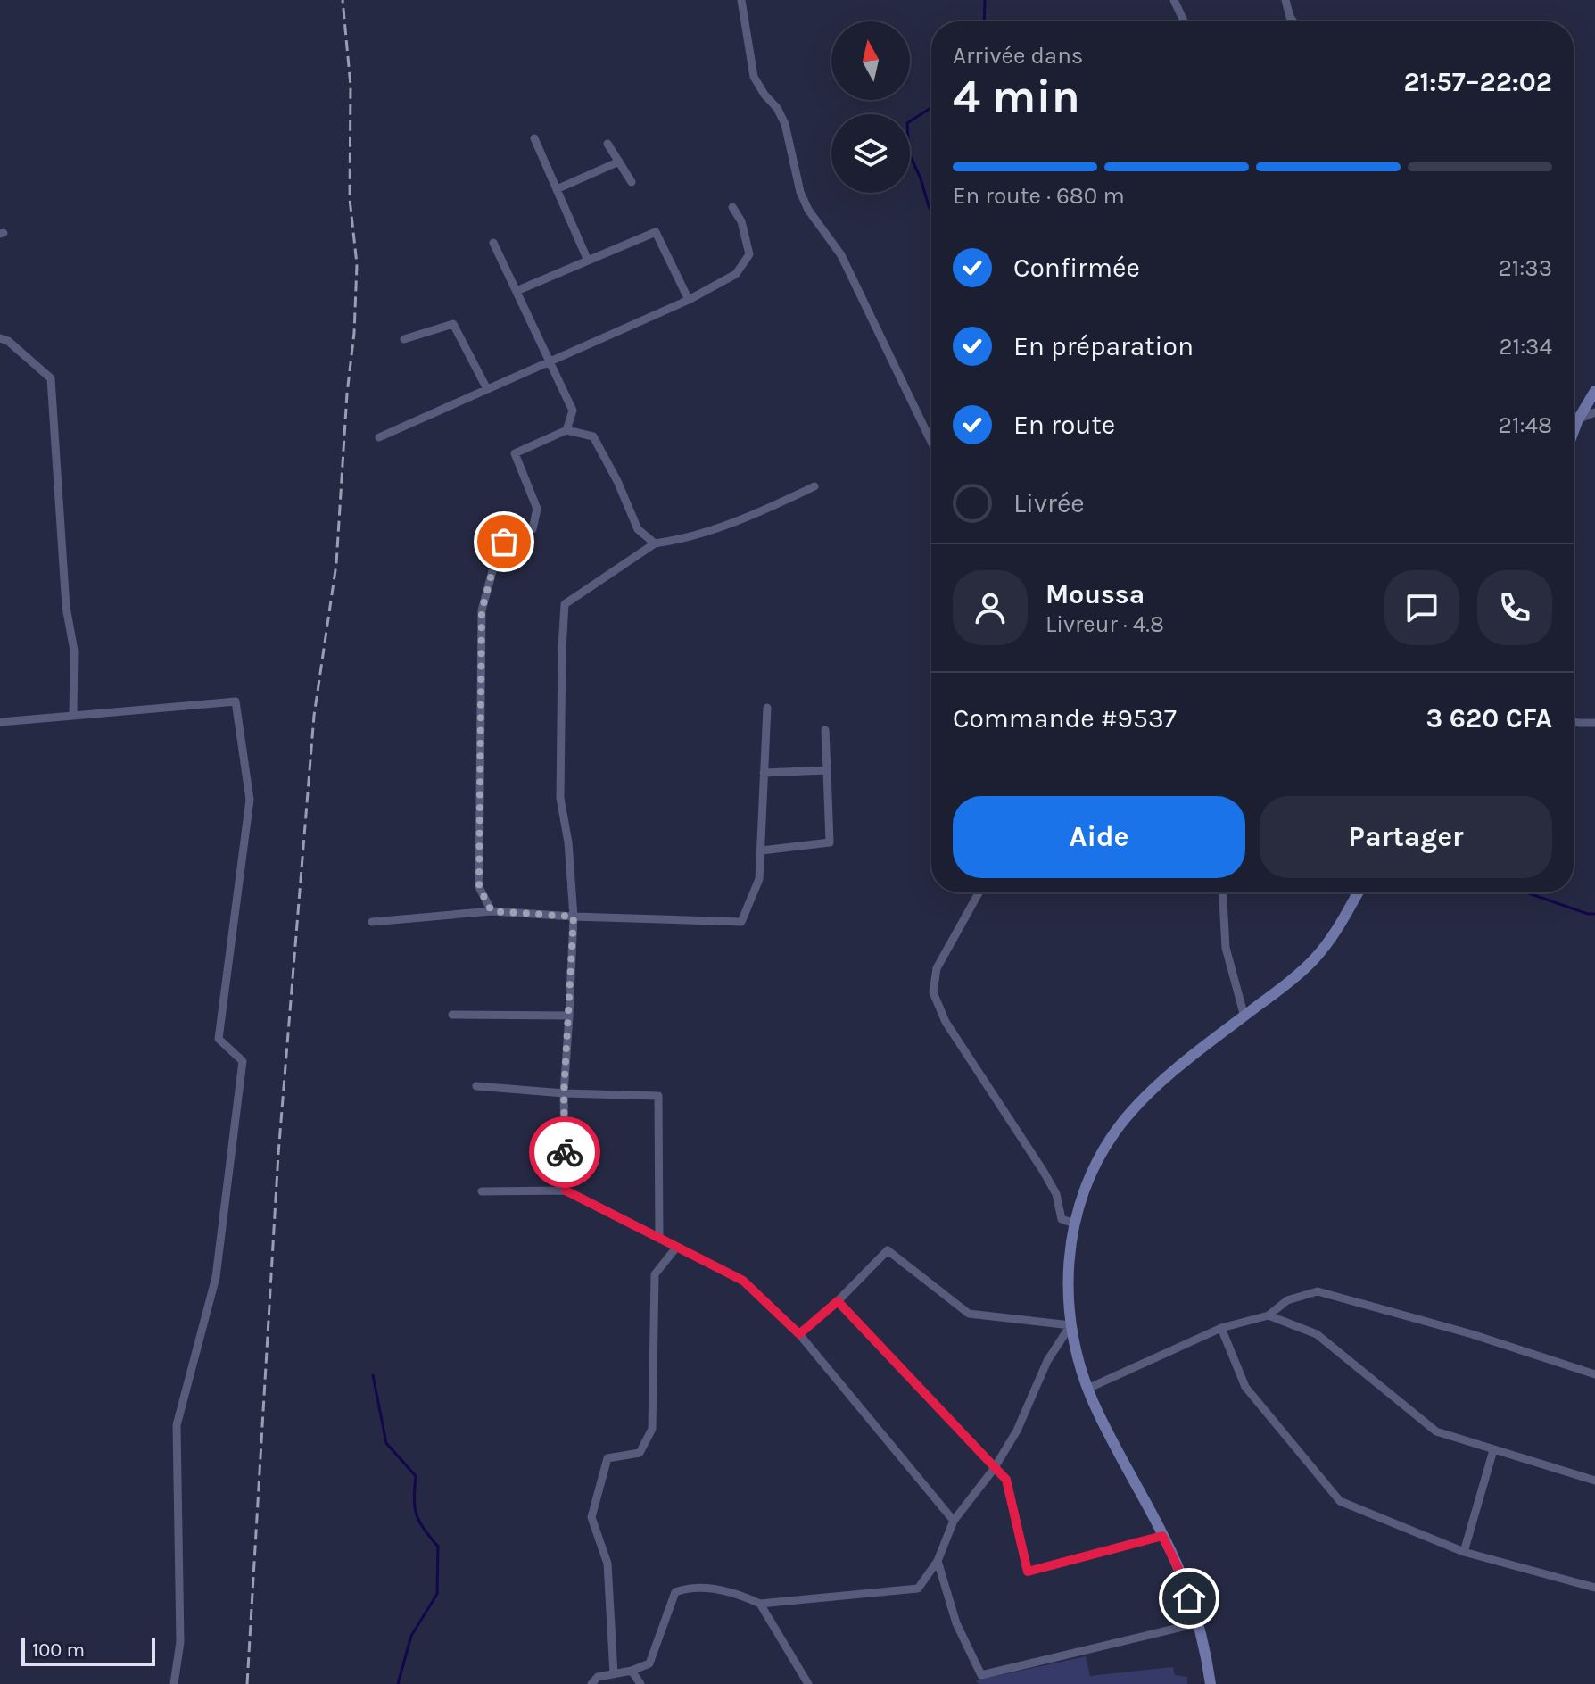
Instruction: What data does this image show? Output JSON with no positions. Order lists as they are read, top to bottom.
{
  "scale_bar": "100 m",
  "north": "top",
  "page": {
    "heading": ["4 min", "Arrivée dans", "21:57–22:02"],
    "panel": [
      "Moussa",
      "Livreur · 4.8",
      "Commande #9537",
      "3 620 CFA"
    ],
    "bar": "En route · 680 m",
    "list": [
      ["Confirmée", "21:33"],
      ["En préparation", "21:34"],
      ["En route", "21:48"],
      "Livrée"
    ],
    "buttons": ["Aide", "Partager"],
    "scale": "100 m"
  }
}
